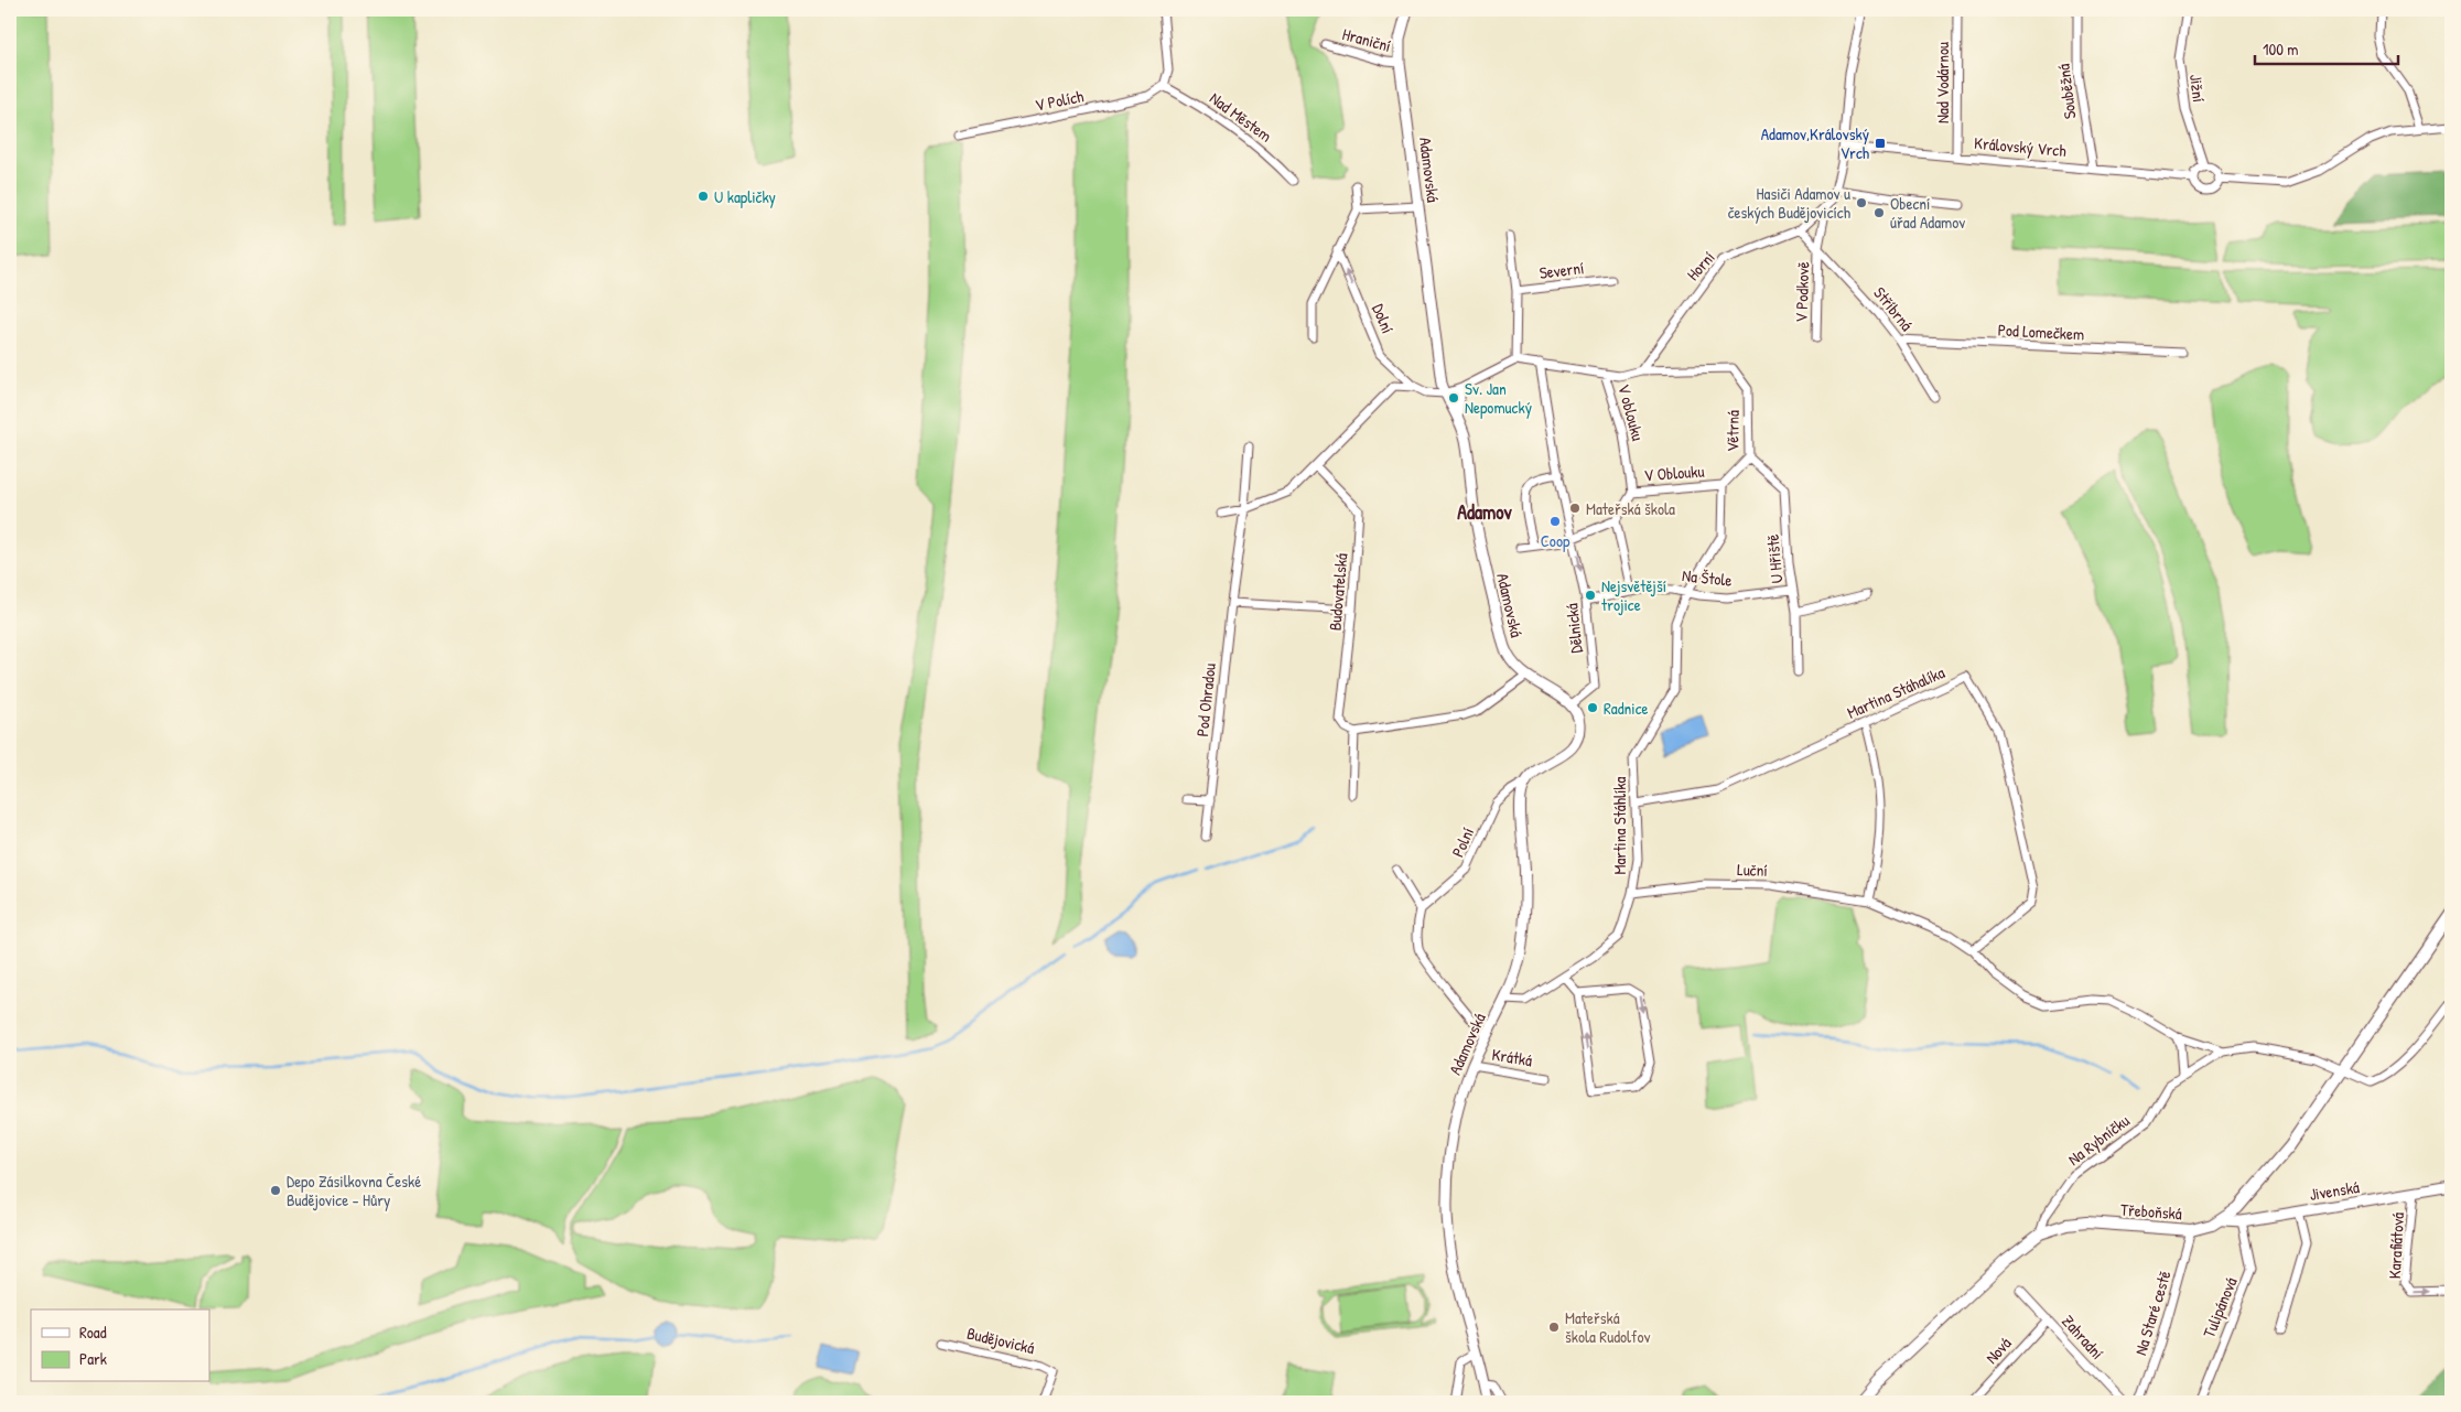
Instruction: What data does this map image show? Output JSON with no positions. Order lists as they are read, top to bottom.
{
  "streets": {
    "main road": ["Třeboňská"],
    "street": [
      "Hraniční",
      "Nad Vodárnou",
      "Jižní",
      "Souběžná",
      "V Polích",
      "Nad Městem",
      "Královský Vrch",
      "Adamovská",
      "Horní",
      "Severní",
      "V Podkově",
      "Stříbrná",
      "Dolní",
      "Pod Lomečkem",
      "V oblouku",
      "Větrná",
      "V Oblouku",
      "U Hřiště",
      "Na Štole",
      "Budovatelská",
      "Dělnická",
      "Martina Stáhalíka",
      "Pod Ohradou",
      "Martina Stáhlíka",
      "Polní",
      "Luční",
      "Krátká",
      "Na Rybníčku",
      "Jivenská",
      "Karafiátová",
      "Tulipánová",
      "Na Staré cestě",
      "Zahradní",
      "Budějovická",
      "Nová"
    ]
  },
  "crossings": [
    ["Hraniční", "Adamovská"],
    ["Nad Vodárnou", "Královský Vrch"],
    ["Jižní", "Královský Vrch"],
    ["Souběžná", "Královský Vrch"],
    ["V Polích", "Nad Městem"],
    ["Královský Vrch", "Horní"],
    ["Adamovská", "Dělnická"],
    ["Adamovská", "Polní"],
    ["Adamovská", "Krátká"],
    ["Horní", "Stříbrná"],
    ["Horní", "Větrná"],
    ["V Podkově", "Stříbrná"],
    ["Stříbrná", "Pod Lomečkem"],
    ["V oblouku", "V Oblouku"],
    ["Větrná", "V Oblouku"],
    ["Větrná", "U Hřiště"],
    ["U Hřiště", "Na Štole"],
    ["Na Štole", "Dělnická"],
    ["Na Štole", "Martina Stáhlíka"],
    ["Martina Stáhalíka", "Martina Stáhlíka"],
    ["Martina Stáhalíka", "Luční"],
    ["Martina Stáhalíka", "Na Rybníčku"],
    ["Martina Stáhlíka", "Luční"],
    ["Luční", "Na Rybníčku"],
    ["Na Rybníčku", "Třeboňská"],
    ["Jivenská", "Třeboňská"],
    ["Jivenská", "Karafiátová"],
    ["Jivenská", "Tulipánová"],
    ["Třeboňská", "Na Staré cestě"],
    ["Zahradní", "Nová"]
  ],
  "one_way": ["Dolní"],
  "districts": ["Adamov"],
  "places": {
    "transit": ["Adamov,Královský Vrch"],
    "other": [
      "U kapličky",
      "Hasiči Adamov u českých Budějovicích",
      "Obecní úřad Adamov",
      "Sv. Jan Nepomucký",
      "Mateřská škola",
      "Coop",
      "Nejsvětější trojice",
      "Radnice",
      "Depo Zásilkovna České Budějovice - Hůry",
      "Mateřská škola Rudolfov"
    ]
  },
  "legend": ["Road", "Park"],
  "scale_bar": "100 m"
}
